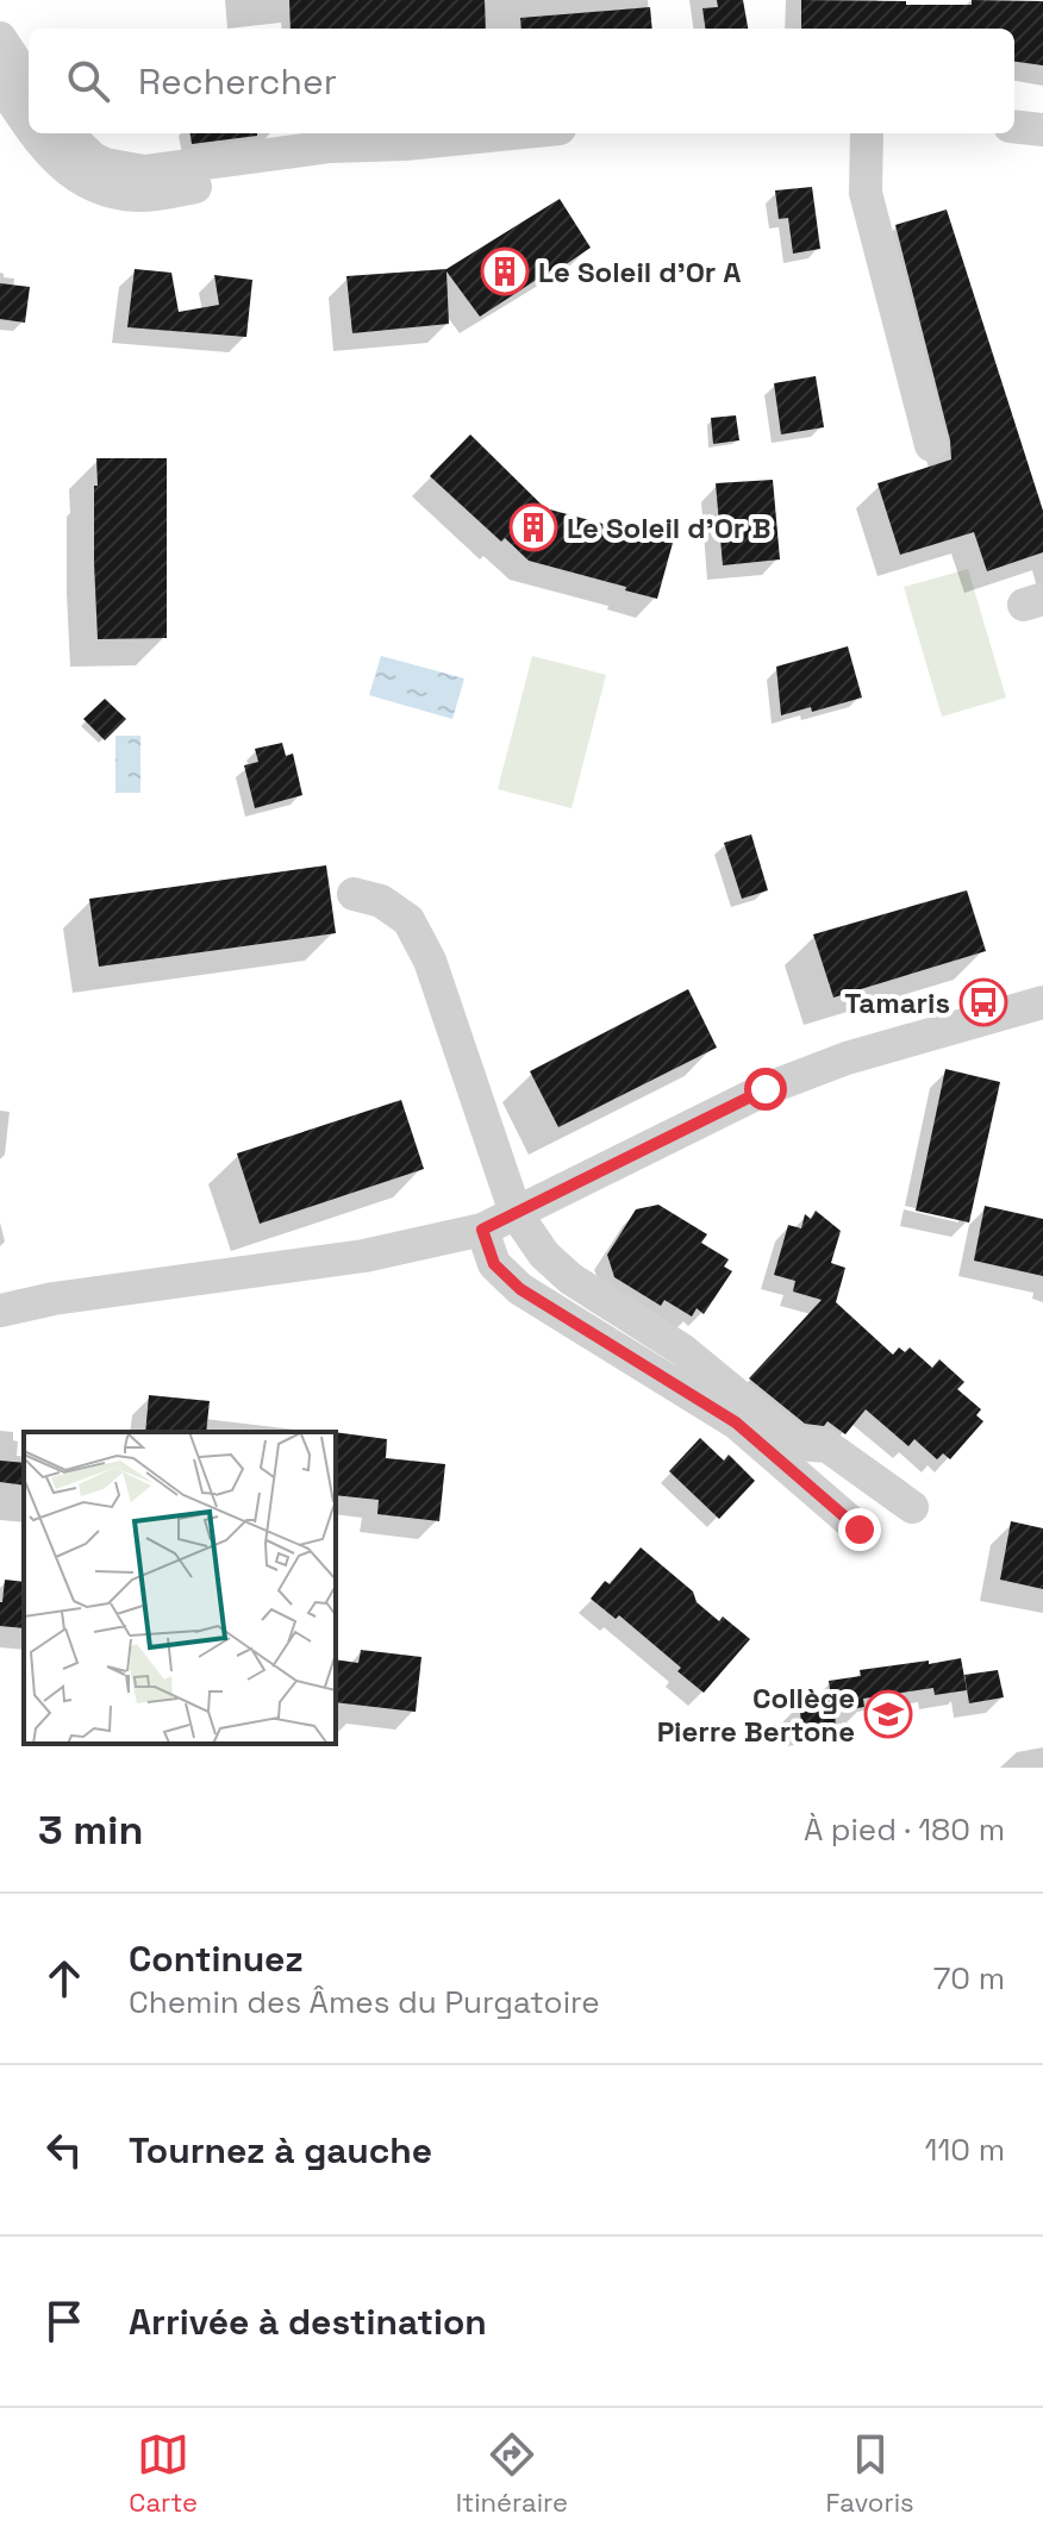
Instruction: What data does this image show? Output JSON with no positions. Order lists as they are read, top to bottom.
{
  "places": {
    "building": ["Le Soleil d'Or A", "Le Soleil d'Or B"],
    "bus stop": ["Tamaris"],
    "school or university": ["Collège Pierre Bertone"]
  },
  "page": {
    "search": "Rechercher",
    "heading": ["3 min", "À pied · 180 m"],
    "list": [
      ["Continuez", "Chemin des Âmes du Purgatoire", "70 m"],
      ["Tournez à gauche", "110 m"],
      "Arrivée à destination"
    ],
    "nav": ["Carte", "Itinéraire", "Favoris"]
  }
}
